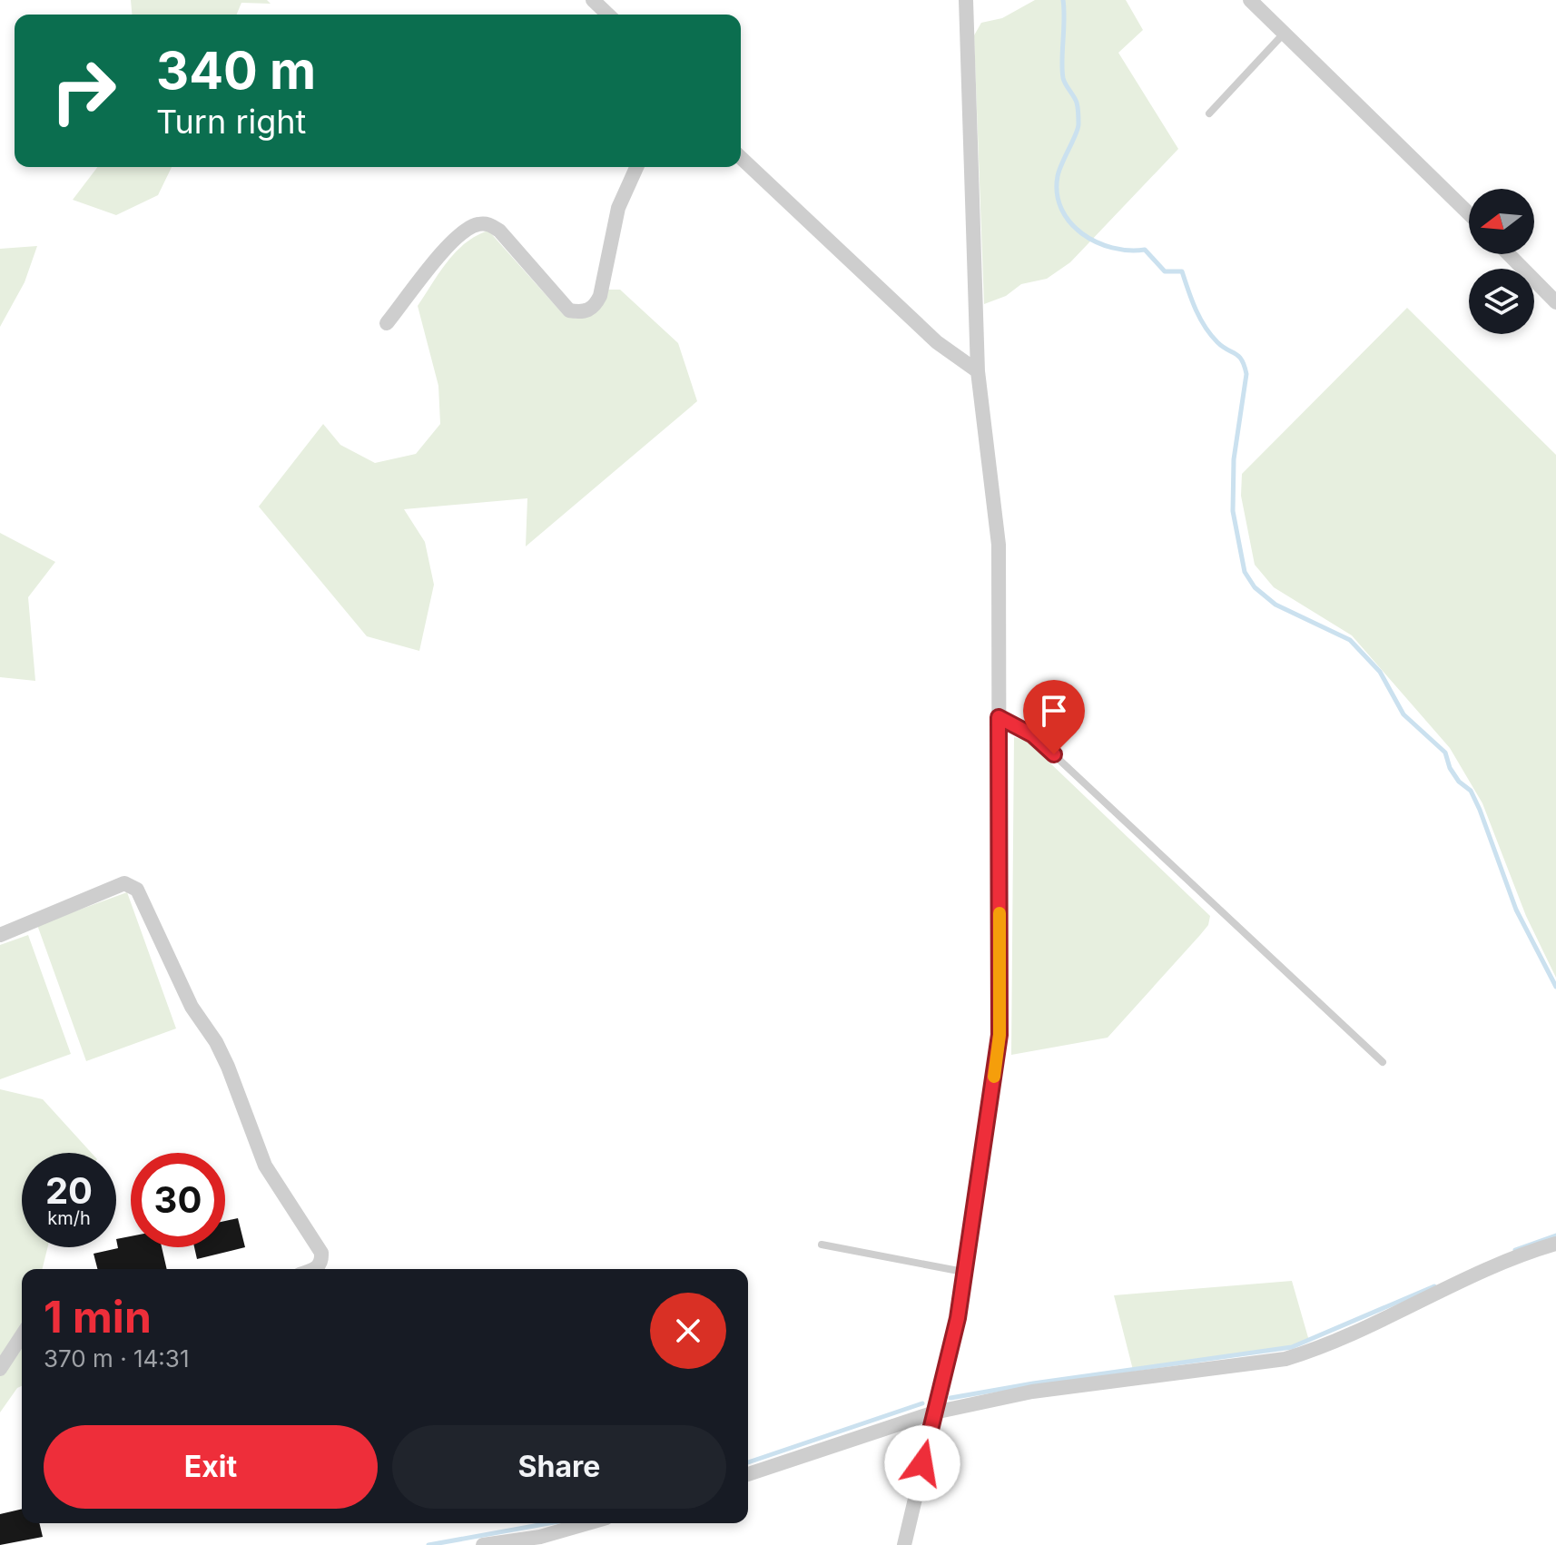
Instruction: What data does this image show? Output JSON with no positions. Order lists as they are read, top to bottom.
{
  "north": "left",
  "page": {
    "turn": ["340 m", "Turn right"],
    "speed": "20 km/h",
    "limit": "30",
    "heading": ["1 min", "370 m · 14:31"],
    "buttons": ["Exit", "Share"]
  }
}
